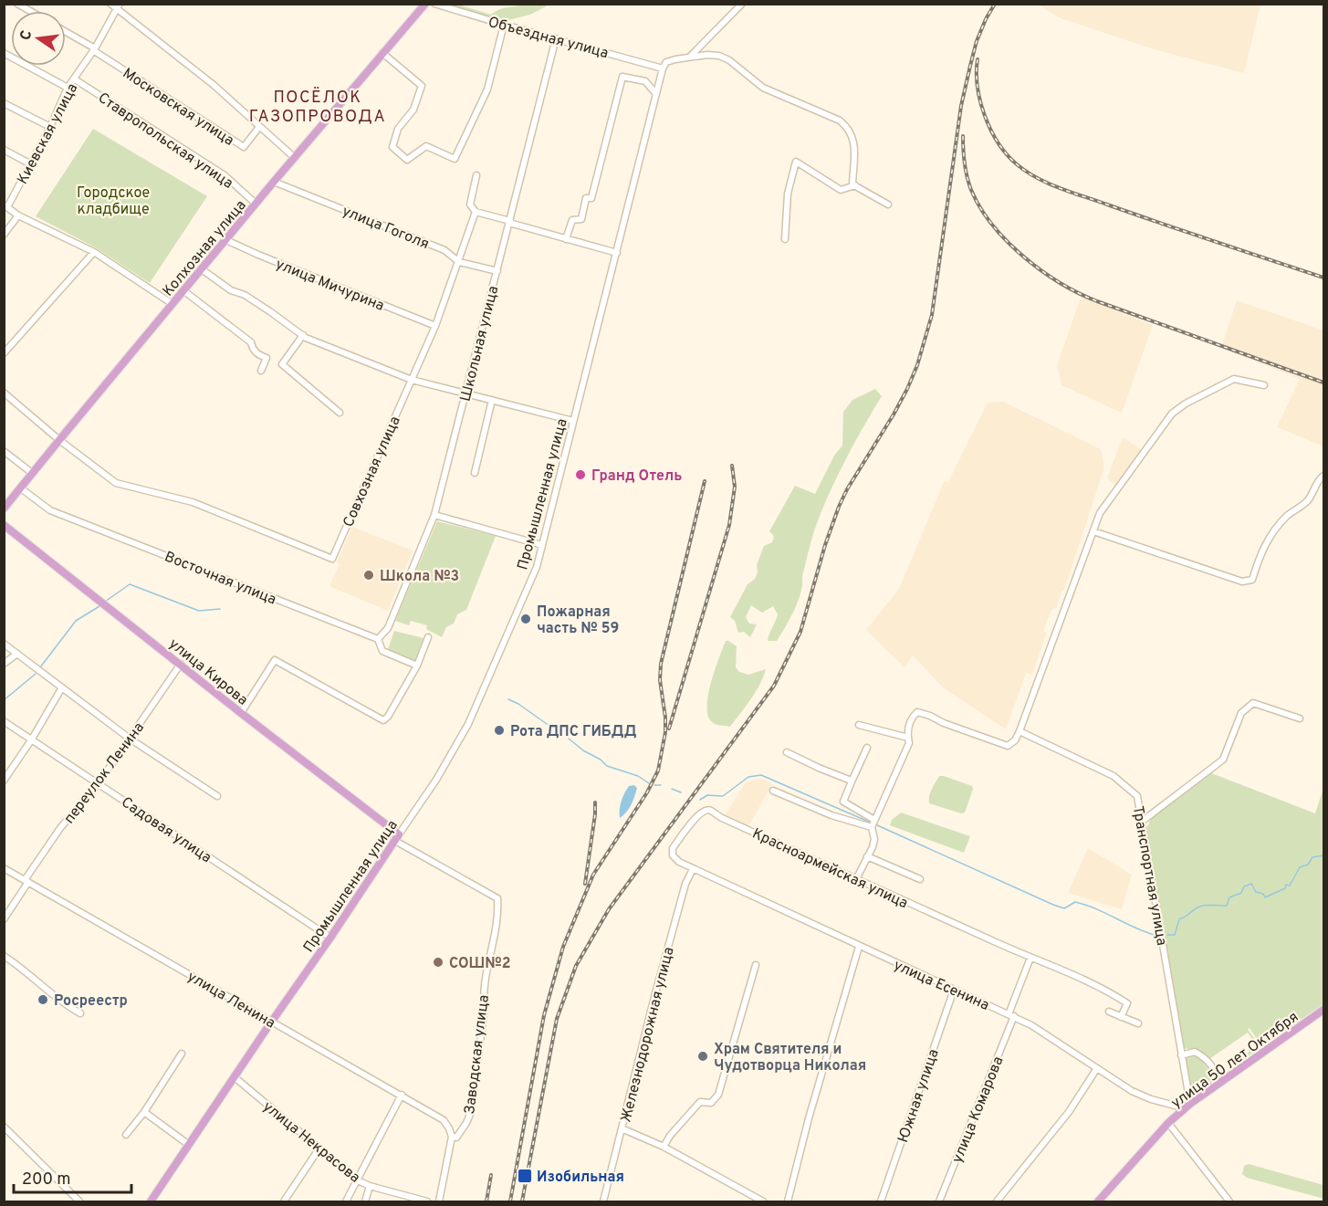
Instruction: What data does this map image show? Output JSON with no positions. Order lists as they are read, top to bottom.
{
  "streets": {
    "main road": [
      "Колхозная улица",
      "Промышленная улица",
      "улица Кирова",
      "улица 50 лет Октября"
    ],
    "street": [
      "Объездная улица",
      "Московская улица",
      "Киевская улица",
      "Ставропольская улица",
      "улица Гоголя",
      "улица Мичурина",
      "Школьная улица",
      "Совхозная улица",
      "Восточная улица",
      "переулок Ленина",
      "Садовая улица",
      "Красноармейская улица",
      "Транспортная улица",
      "улица Есенина",
      "улица Ленина",
      "Железнодорожная улица",
      "Заводская улица",
      "Южная улица",
      "улица Комарова",
      "улица Некрасова"
    ]
  },
  "crossings": [
    ["Объездная улица", "Школьная улица"],
    ["Объездная улица", "Промышленная улица"],
    ["Московская улица", "Киевская улица"],
    ["Киевская улица", "Ставропольская улица"],
    ["Ставропольская улица", "Колхозная улица"],
    ["улица Гоголя", "Колхозная улица"],
    ["улица Гоголя", "Школьная улица"],
    ["улица Гоголя", "Совхозная улица"],
    ["Колхозная улица", "улица Мичурина"],
    ["Колхозная улица", "Совхозная улица"],
    ["Колхозная улица", "Восточная улица"],
    ["улица Мичурина", "Совхозная улица"],
    ["Школьная улица", "Восточная улица"],
    ["Промышленная улица", "улица Кирова"],
    ["Промышленная улица", "Садовая улица"],
    ["Промышленная улица", "улица Ленина"],
    ["Промышленная улица", "улица Некрасова"],
    ["улица Кирова", "переулок Ленина"],
    ["улица Кирова", "Заводская улица"],
    ["переулок Ленина", "Садовая улица"],
    ["переулок Ленина", "улица Ленина"],
    ["Красноармейская улица", "улица Есенина"],
    ["Красноармейская улица", "Железнодорожная улица"],
    ["Красноармейская улица", "улица Комарова"],
    ["Транспортная улица", "улица Есенина"],
    ["Транспортная улица", "улица 50 лет Октября"],
    ["улица Есенина", "Железнодорожная улица"],
    ["улица Есенина", "улица 50 лет Октября"],
    ["улица Есенина", "Южная улица"],
    ["улица Есенина", "улица Комарова"],
    ["улица Ленина", "Заводская улица"]
  ],
  "districts": ["ПОСЁЛОК ГАЗОПРОВОДА"],
  "parks": ["Городское кладбище"],
  "places": {
    "other": [
      "Гранд Отель",
      "Школа №3",
      "Пожарная часть № 59",
      "Рота ДПС ГИБДД",
      "СОШ№2",
      "Росреестр",
      "Храм Святителя и Чудотворца Николая"
    ],
    "transit": ["Изобильная"]
  },
  "scale_bar": "200 m",
  "north": "left"
}
